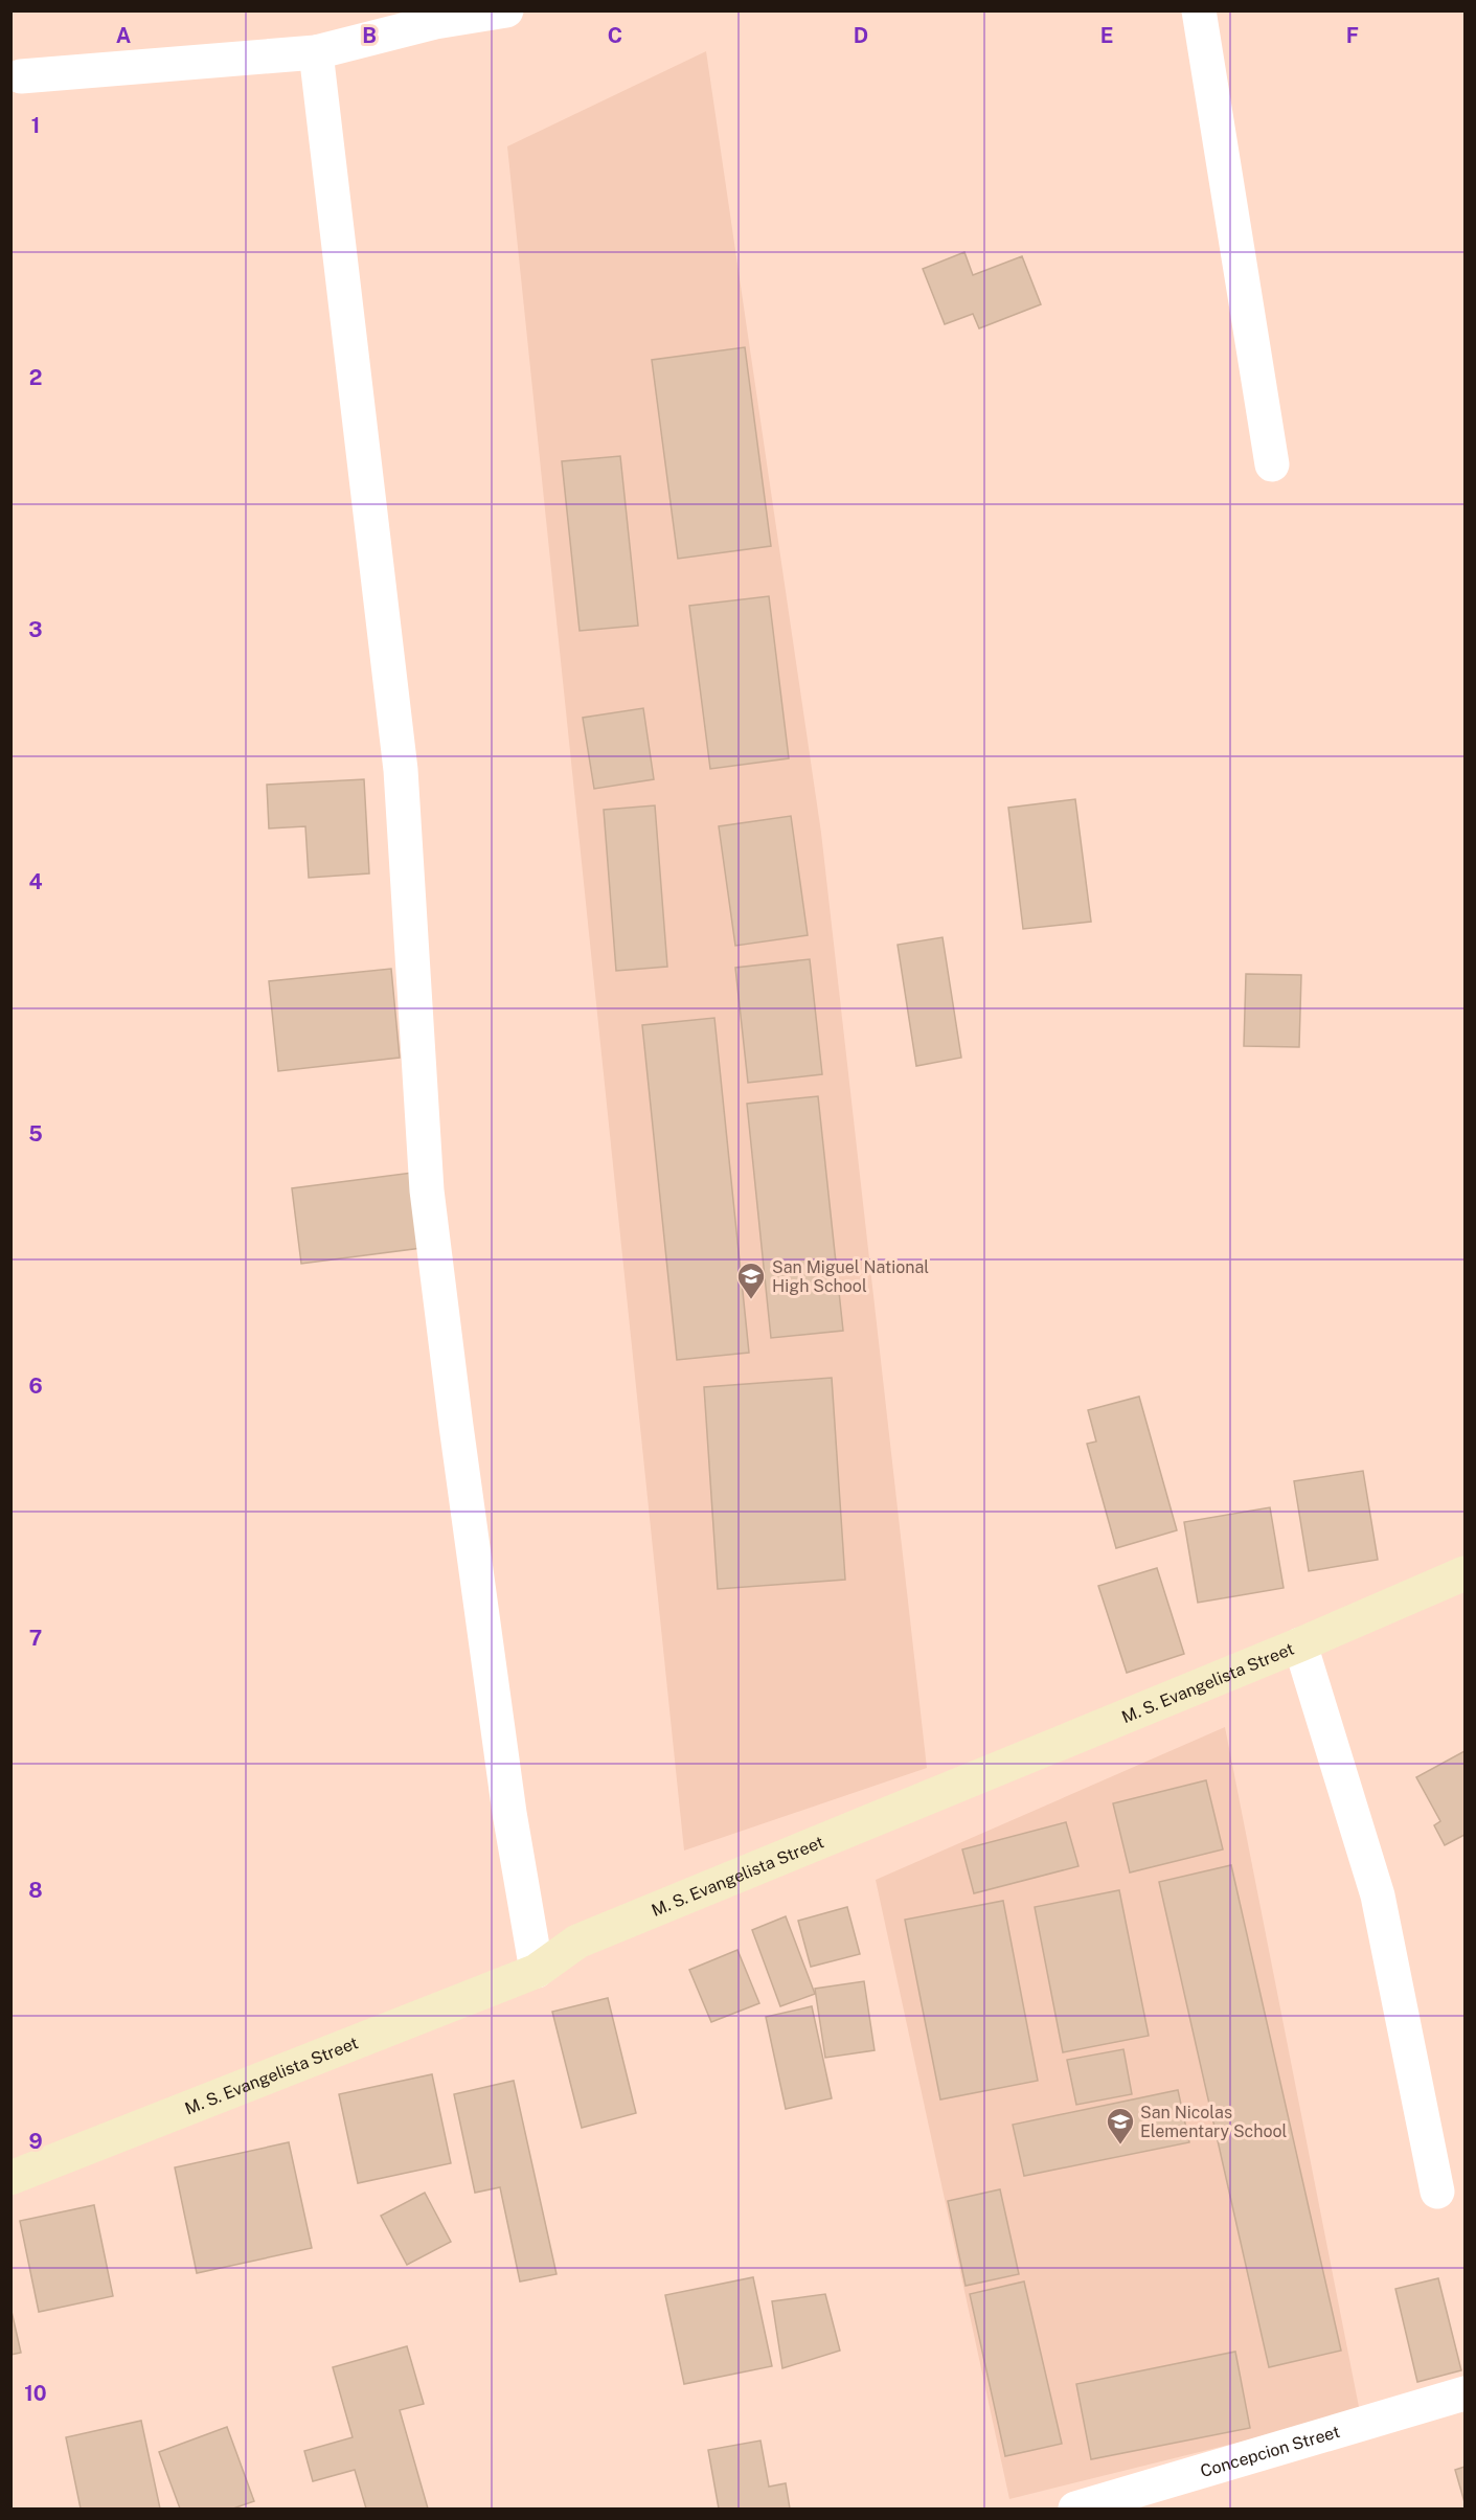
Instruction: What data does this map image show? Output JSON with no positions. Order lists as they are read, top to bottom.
{
  "streets": {
    "street": ["M. S. Evangelista Street", "Concepcion Street"]
  },
  "places": {
    "school or university": ["San Miguel National High School", "San Nicolas Elementary School"]
  },
  "grid": {
    "columns": [
      "A",
      "B",
      "C",
      "D",
      "E",
      "F"
    ],
    "rows": [
      "1",
      "2",
      "3",
      "4",
      "5",
      "6",
      "7",
      "8",
      "9",
      "10"
    ]
  }
}
